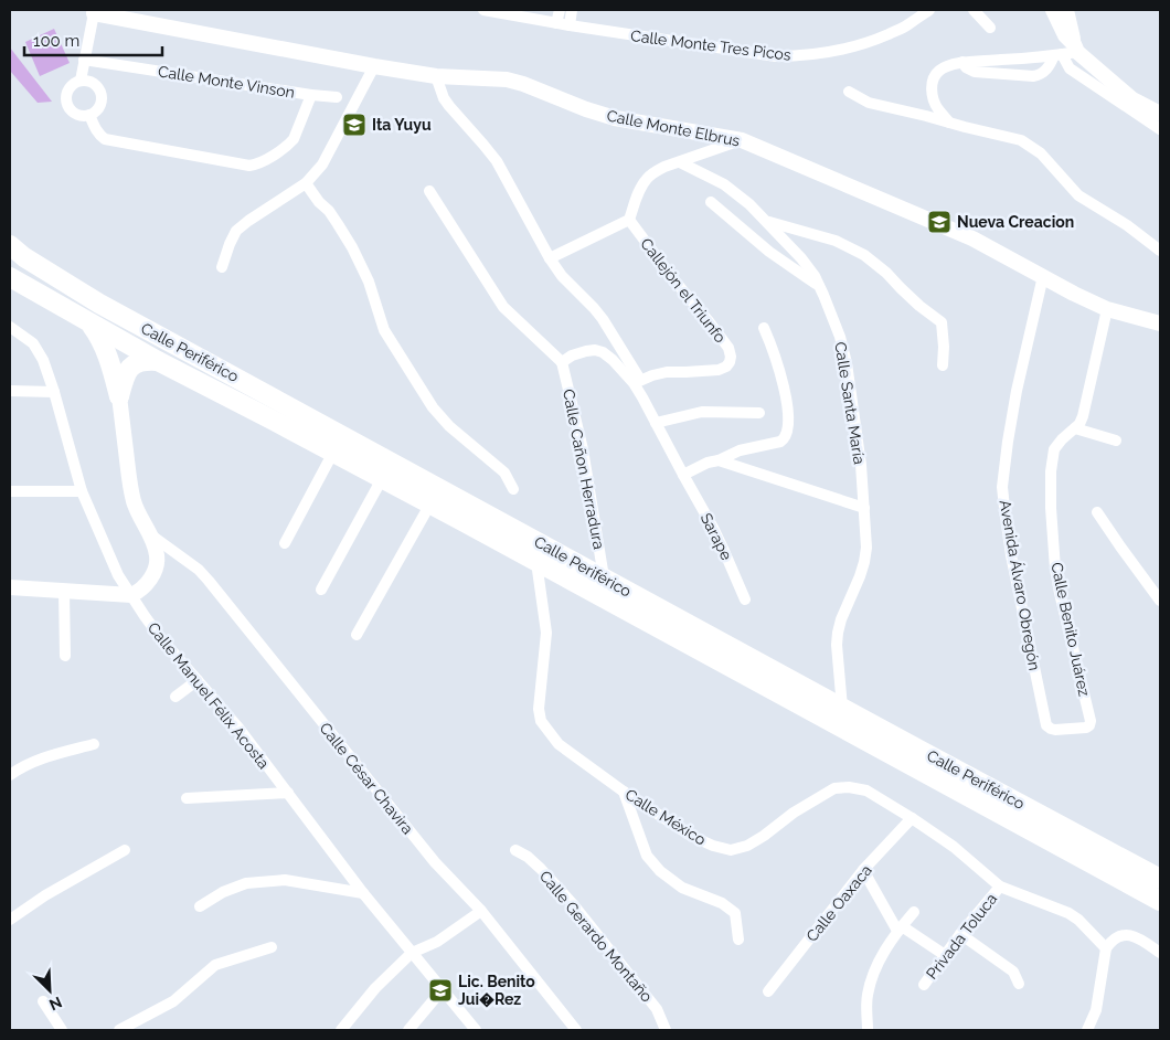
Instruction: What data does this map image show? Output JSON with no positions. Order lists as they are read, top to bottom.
{
  "streets": {
    "highway": ["Calle Periférico"],
    "street": [
      "Calle Monte Tres Picos",
      "Calle Monte Vinson",
      "Calle Monte Elbrus",
      "Callejón el Triunfo",
      "Calle Santa María",
      "Calle Cañon Herradura",
      "Sarape",
      "Avenida Álvaro Obregón",
      "Calle Benito Juárez",
      "Calle Manuel Félix Acosta",
      "Calle César Chavira",
      "Calle México",
      "Calle Oaxaca",
      "Calle Gerardo Montaño",
      "Privada Toluca"
    ]
  },
  "crossings": [
    ["Calle Monte Elbrus", "Avenida Álvaro Obregón"],
    ["Calle Monte Elbrus", "Calle Benito Juárez"],
    ["Callejón el Triunfo", "Sarape"],
    ["Calle Periférico", "Calle Santa María"],
    ["Calle Periférico", "Calle Cañon Herradura"],
    ["Calle Periférico", "Calle México"],
    ["Avenida Álvaro Obregón", "Calle Benito Juárez"],
    ["Calle México", "Calle Oaxaca"],
    ["Calle México", "Privada Toluca"]
  ],
  "places": {
    "school or university": ["Ita Yuyu", "Nueva Creacion", "Lic. Benito Jui�Rez"]
  },
  "scale_bar": "100 m",
  "north": "bottom right"
}
